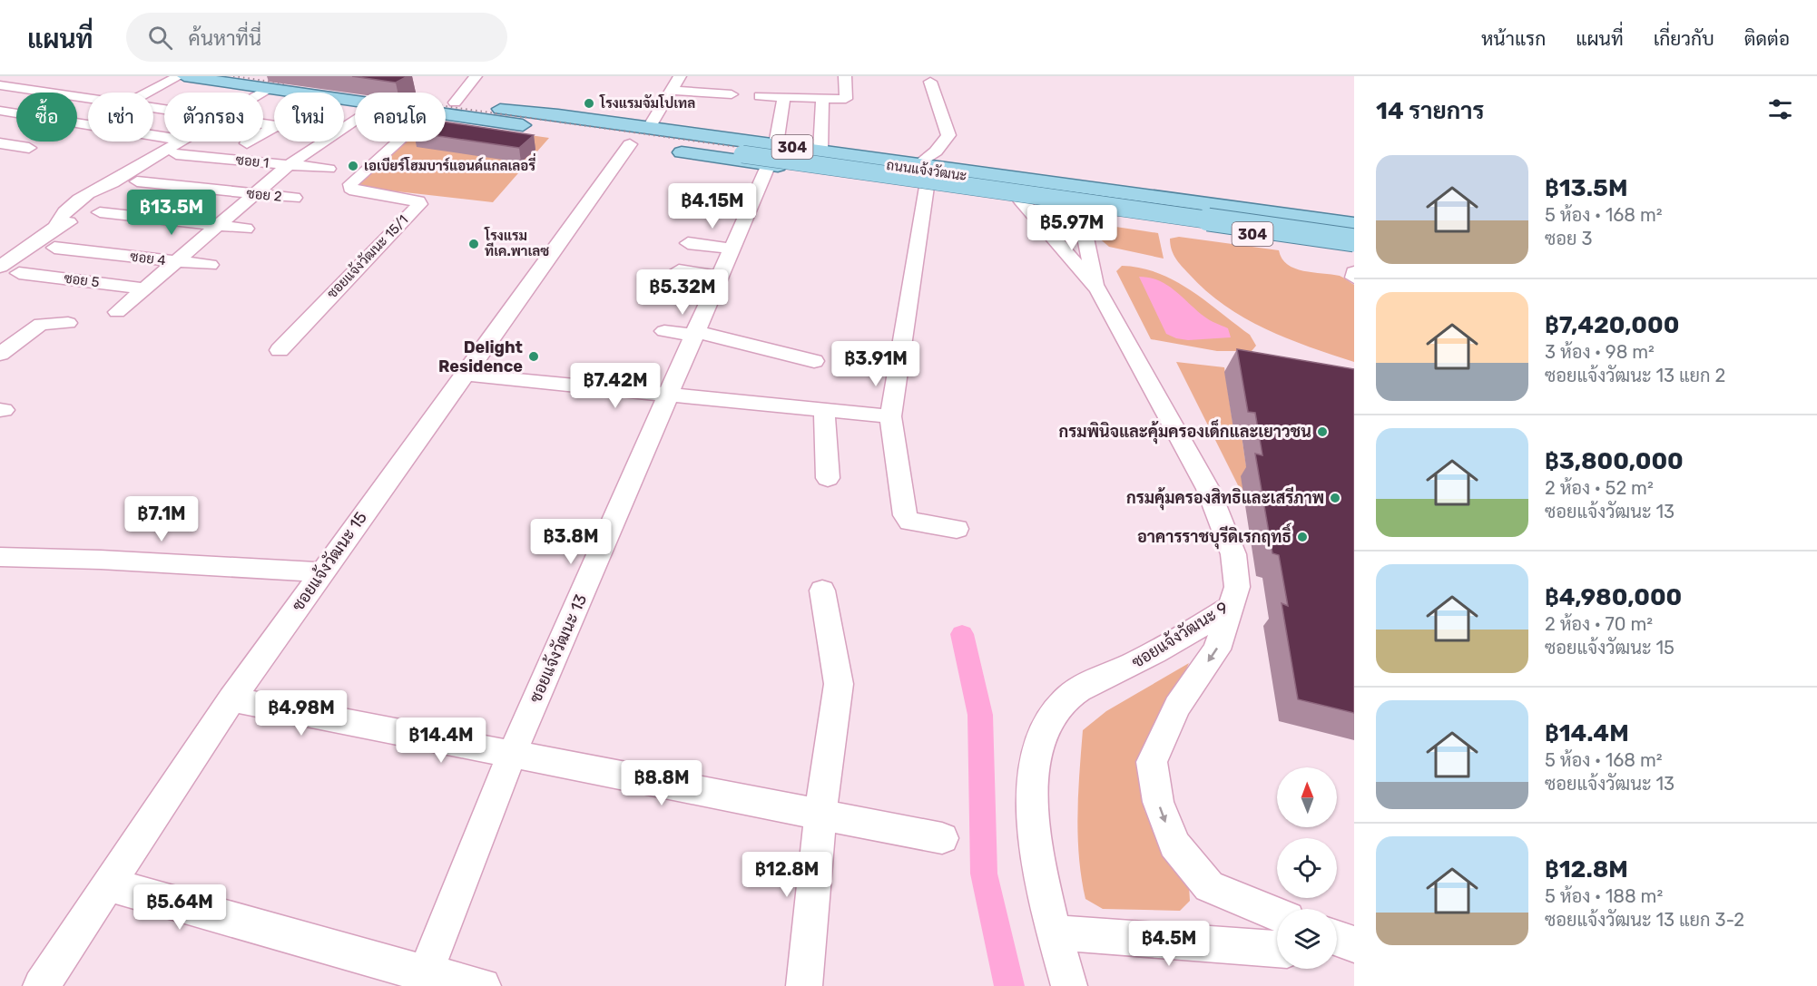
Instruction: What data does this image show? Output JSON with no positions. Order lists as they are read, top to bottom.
{
  "streets": {
    "main road": ["304", "ถนนแจ้งวัฒนะ"],
    "street": [
      "ซอย 1",
      "ซอย 2",
      "ซอยแจ้งวัฒนะ 15/1",
      "ซอย 4",
      "ซอย 5",
      "ซอยแจ้งวัฒนะ 15",
      "ซอยแจ้งวัฒนะ 9",
      "ซอยแจ้งวัฒนะ 13"
    ]
  },
  "crossings": [
    ["ถนนแจ้งวัฒนะ", "ซอยแจ้งวัฒนะ 15"],
    ["ถนนแจ้งวัฒนะ", "ซอยแจ้งวัฒนะ 9"],
    ["ถนนแจ้งวัฒนะ", "ซอยแจ้งวัฒนะ 13"]
  ],
  "places": [
    "โรงแรมจัมโปเทล",
    "เอเบียร์โฮมบาร์แอนด์แกลเลอรี่",
    "โรงแรม ทีเค.พาเลซ",
    "Delight Residence",
    "กรมพินิจและคุ้มครองเด็กและเยาวชน",
    "กรมคุ้มครองสิทธิและเสรีภาพ",
    "อาคารราชบุรีดิเรกฤทธิ์"
  ],
  "north": "top",
  "page": {
    "header": "แผนที่",
    "search": "ค้นหาที่นี่",
    "nav": [
      "หน้าแรก",
      "แผนที่",
      "เกี่ยวกับ",
      "ติดต่อ"
    ],
    "heading": "14 รายการ",
    "chip": [
      "ซื้อ",
      "เช่า",
      "ตัวกรอง",
      "ใหม่",
      "คอนโด"
    ],
    "list": [
      {
        "name": "฿13.5M",
        "note": "5 ห้อง · 168 m² · ซอย 3"
      },
      {
        "name": "฿7,420,000",
        "note": "3 ห้อง · 98 m² · ซอยแจ้งวัฒนะ 13 แยก 2"
      },
      {
        "name": "฿3,800,000",
        "note": "2 ห้อง · 52 m² · ซอยแจ้งวัฒนะ 13"
      },
      {
        "name": "฿4,980,000",
        "note": "2 ห้อง · 70 m² · ซอยแจ้งวัฒนะ 15"
      },
      {
        "name": "฿14.4M",
        "note": "5 ห้อง · 168 m² · ซอยแจ้งวัฒนะ 13"
      },
      {
        "name": "฿12.8M",
        "note": "5 ห้อง · 188 m² · ซอยแจ้งวัฒนะ 13 แยก 3-2"
      }
    ],
    "price": [
      "฿4.15M",
      "฿13.5M",
      "฿5.97M",
      "฿5.32M",
      "฿3.91M",
      "฿7.42M",
      "฿7.1M",
      "฿3.8M",
      "฿4.98M",
      "฿14.4M",
      "฿8.8M",
      "฿12.8M",
      "฿5.64M",
      "฿4.5M"
    ]
  }
}
